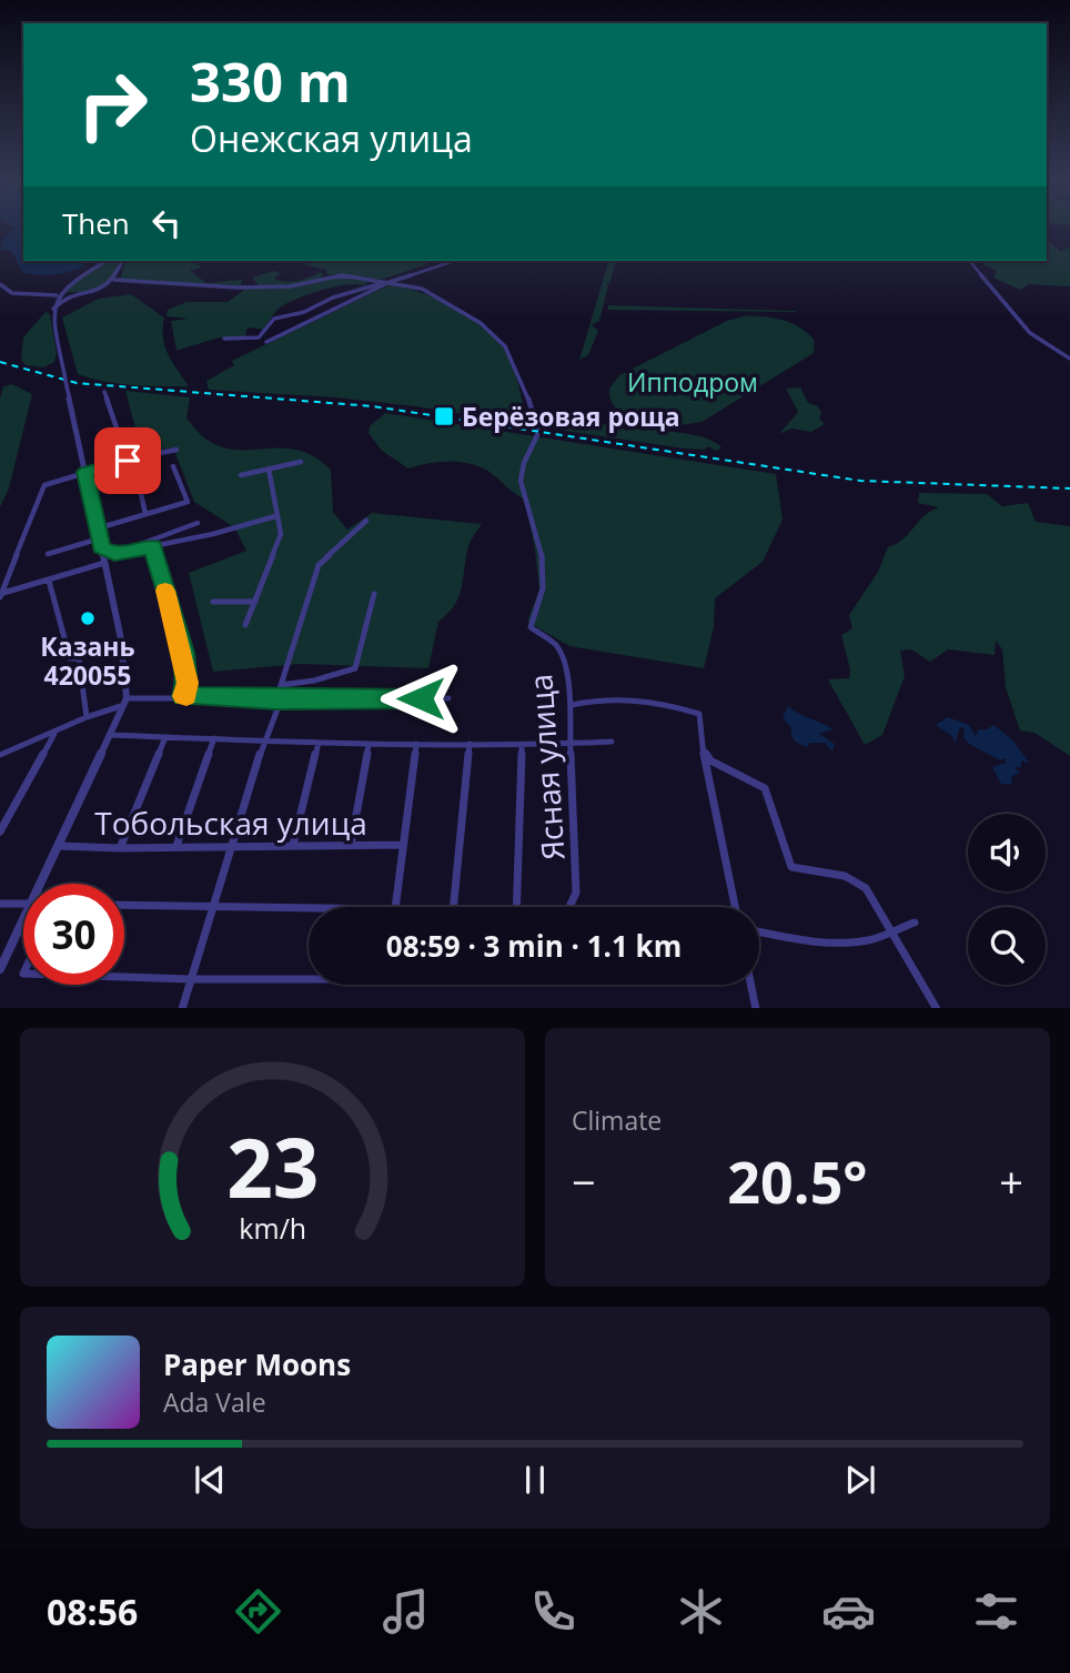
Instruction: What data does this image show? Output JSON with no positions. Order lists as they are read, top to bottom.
{
  "streets": {
    "street": ["Ясная улица", "Тобольская улица"]
  },
  "parks": ["Ипподром"],
  "places": {
    "transit": ["Берёзовая роща"],
    "other": ["Казань 420055"]
  },
  "page": {
    "turn": ["330 m", "Онежская улица"],
    "then": "Then",
    "limit": "30",
    "trip": "08:59 · 3 min · 1.1 km",
    "tile": "Climate",
    "heat": ["−", "20.5°", "+"],
    "song": ["Paper Moons", "Ada Vale"],
    "tabs": "08:56",
    "gauge": ["23", "km/h"]
  }
}
